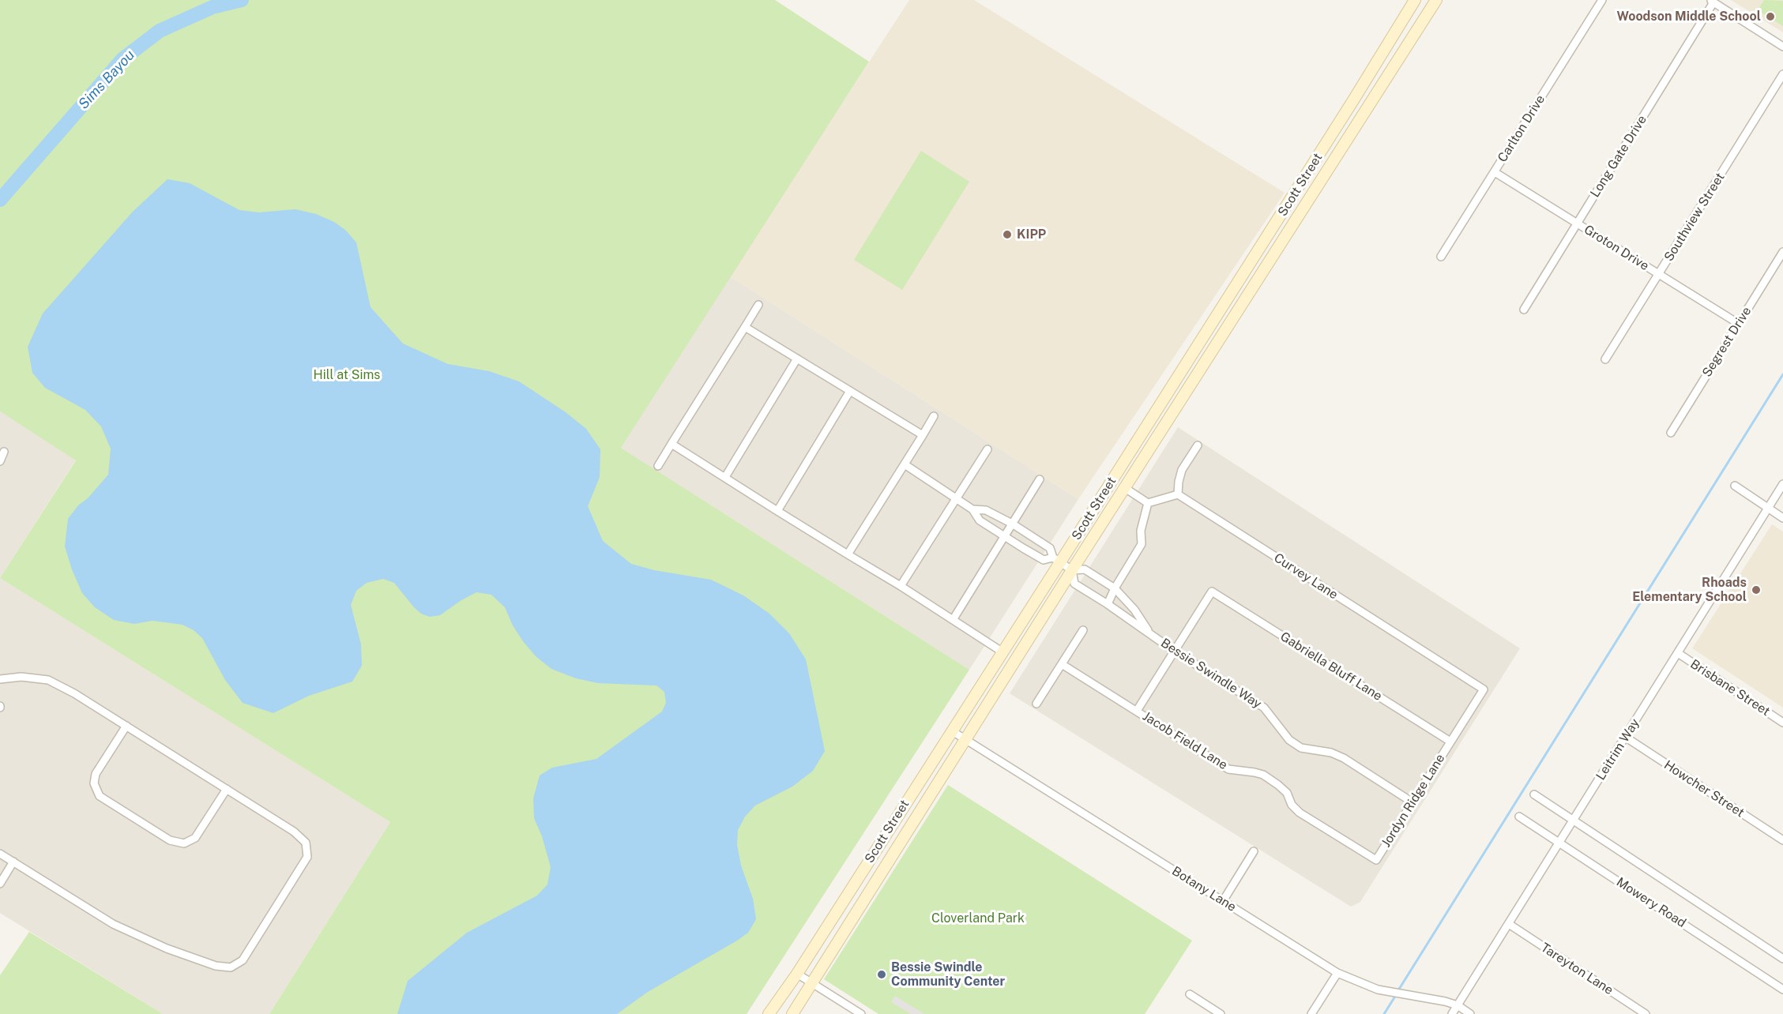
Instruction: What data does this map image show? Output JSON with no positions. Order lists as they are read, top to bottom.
{
  "streets": {
    "main road": ["Scott Street"],
    "street": [
      "Carlton Drive",
      "Long Gate Drive",
      "Southview Street",
      "Groton Drive",
      "Segrest Drive",
      "Curvey Lane",
      "Gabriella Bluff Lane",
      "Bessie Swindle Way",
      "Brisbane Street",
      "Jacob Field Lane",
      "Leitrim Way",
      "Howcher Street",
      "Jordyn Ridge Lane",
      "Botany Lane",
      "Mowery Road",
      "Tareyton Lane"
    ]
  },
  "crossings": [
    ["Carlton Drive", "Groton Drive"],
    ["Long Gate Drive", "Groton Drive"],
    ["Scott Street", "Bessie Swindle Way"],
    ["Scott Street", "Botany Lane"],
    ["Southview Street", "Groton Drive"],
    ["Groton Drive", "Segrest Drive"],
    ["Curvey Lane", "Jordyn Ridge Lane"],
    ["Gabriella Bluff Lane", "Bessie Swindle Way"],
    ["Gabriella Bluff Lane", "Jordyn Ridge Lane"],
    ["Bessie Swindle Way", "Jordyn Ridge Lane"],
    ["Brisbane Street", "Leitrim Way"],
    ["Jacob Field Lane", "Jordyn Ridge Lane"],
    ["Leitrim Way", "Howcher Street"],
    ["Leitrim Way", "Botany Lane"],
    ["Leitrim Way", "Mowery Road"],
    ["Leitrim Way", "Tareyton Lane"]
  ],
  "water": ["Sims Bayou"],
  "parks": ["Hill at Sims", "Cloverland Park"],
  "places": [
    "Woodson Middle School",
    "KIPP",
    "Rhoads Elementary School",
    "Bessie Swindle Community Center"
  ]
}
